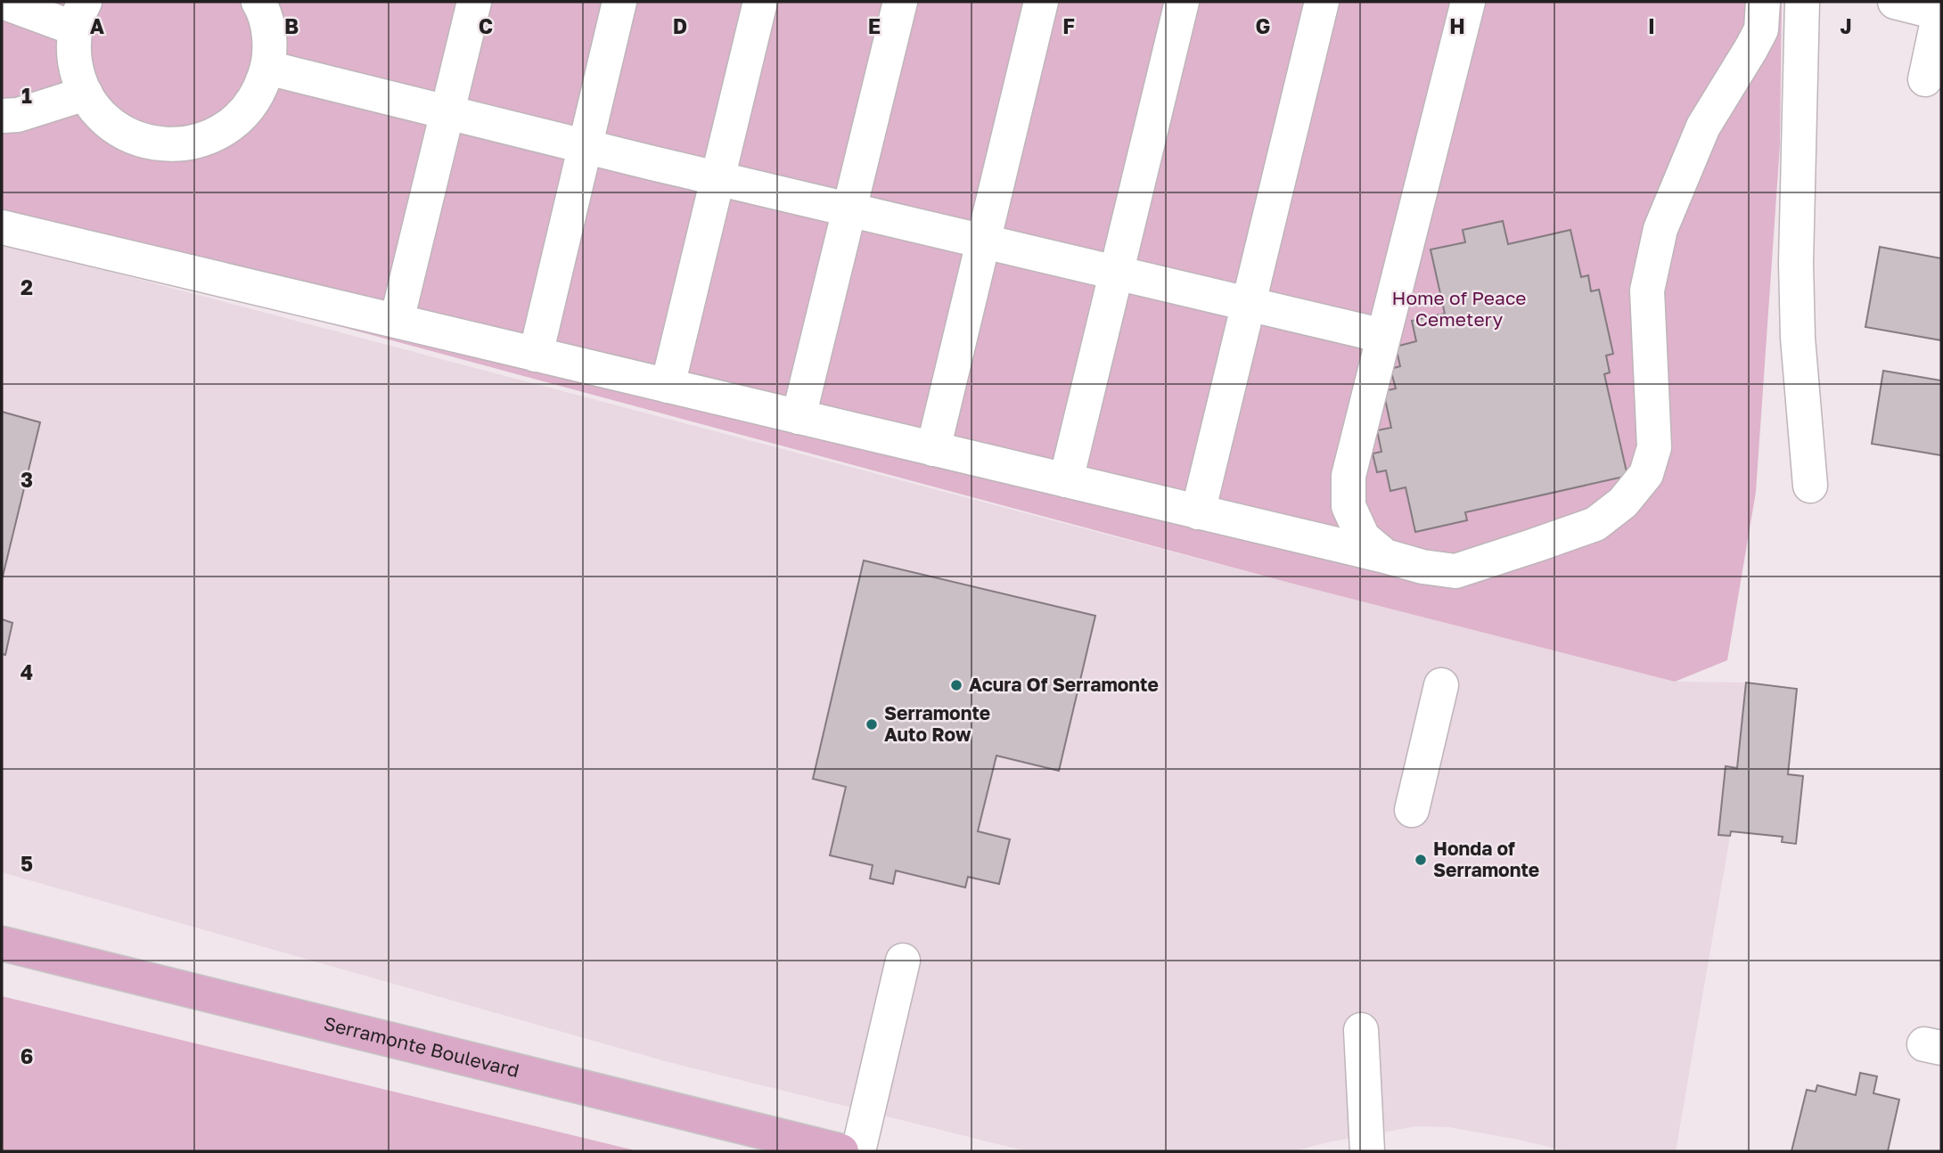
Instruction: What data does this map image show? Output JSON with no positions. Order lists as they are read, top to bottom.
{
  "streets": {
    "main road": ["Serramonte Boulevard"]
  },
  "parks": ["Home of Peace Cemetery"],
  "places": ["Acura Of Serramonte", "Serramonte Auto Row", "Honda of Serramonte"],
  "grid": {
    "columns": [
      "A",
      "B",
      "C",
      "D",
      "E",
      "F",
      "G",
      "H",
      "I",
      "J"
    ],
    "rows": [
      "1",
      "2",
      "3",
      "4",
      "5",
      "6"
    ]
  }
}
